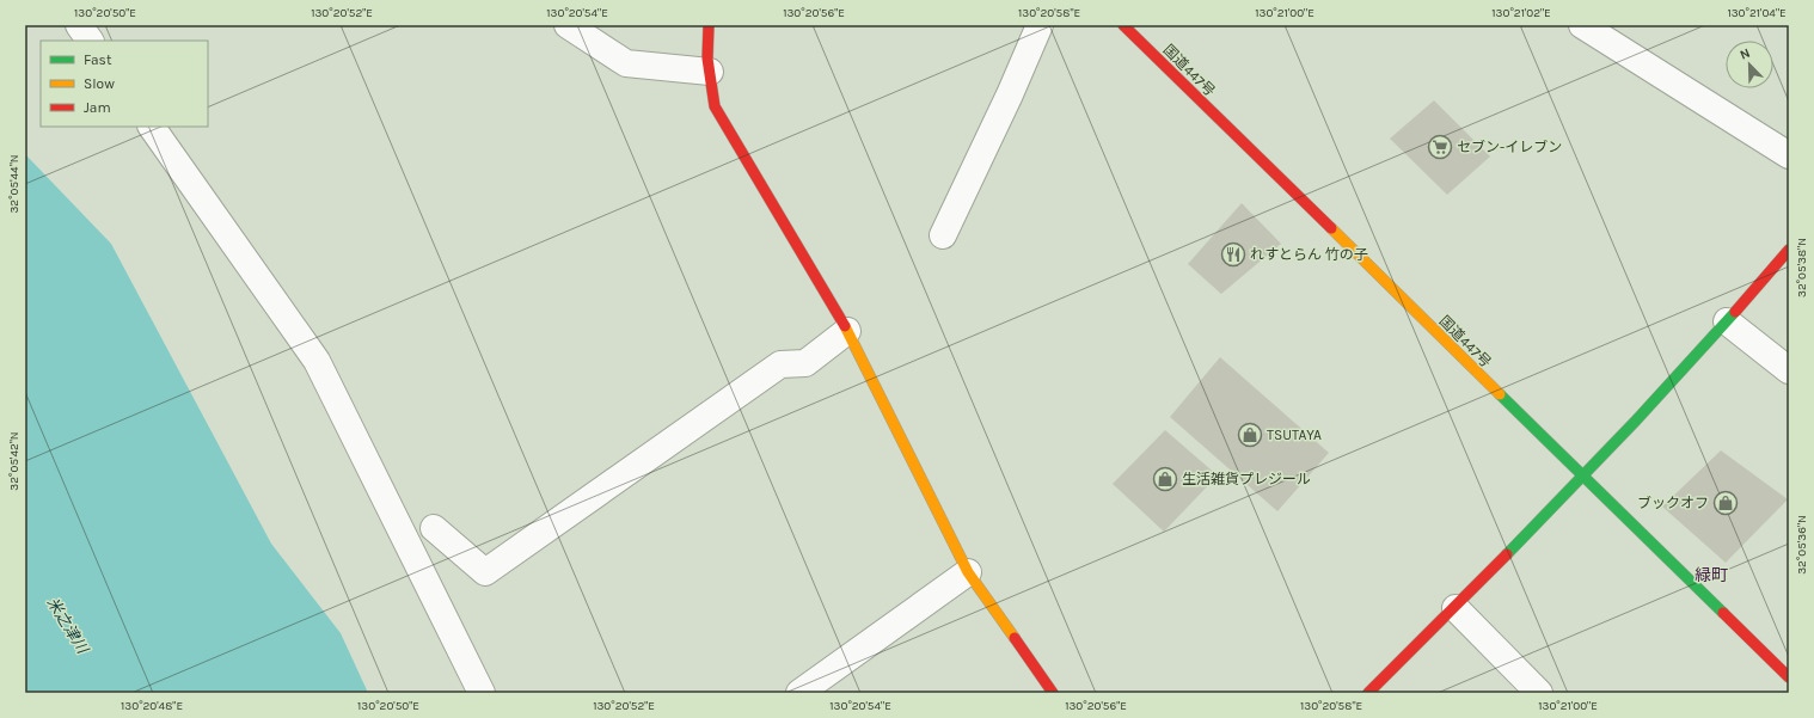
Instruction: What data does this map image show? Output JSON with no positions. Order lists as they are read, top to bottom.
{
  "streets": {
    "main road": ["国道447号"]
  },
  "districts": ["緑町"],
  "water": ["米之津川"],
  "places": {
    "supermarket": ["セブン-イレブン"],
    "restaurant": ["れすとらん 竹の子"],
    "shop": ["TSUTAYA", "生活雑貨プレジール", "ブックオフ"]
  },
  "legend": ["Fast", "Slow", "Jam"],
  "north": "top left",
  "coordinates": [
    "130°20'50\"E",
    "130°20'52\"E",
    "130°20'54\"E",
    "130°20'56\"E",
    "130°20'58\"E",
    "130°21'00\"E",
    "130°21'02\"E",
    "130°21'04\"E",
    "32°05'44\"N",
    "32°05'38\"N",
    "32°05'42\"N",
    "32°05'36\"N",
    "130°20'48\"E"
  ]
}
